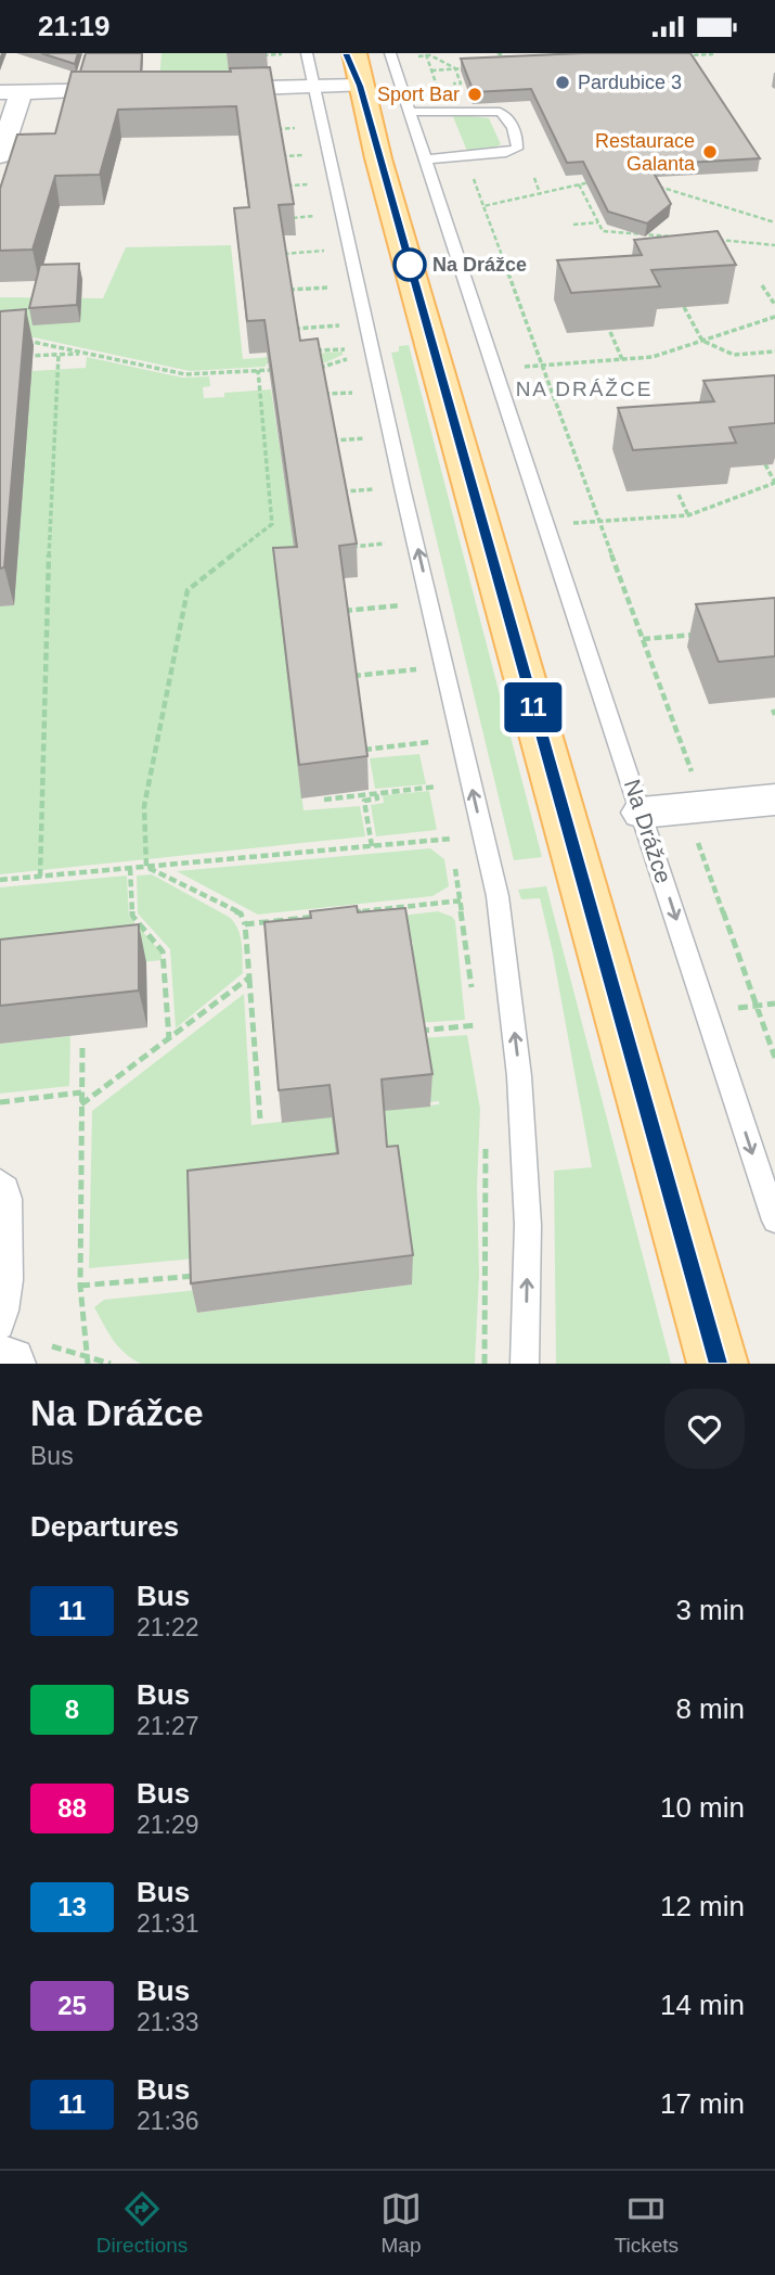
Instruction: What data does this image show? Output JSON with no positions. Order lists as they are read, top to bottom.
{
  "streets": {
    "lane": ["Na Drážce"]
  },
  "districts": ["NA DRÁŽCE"],
  "places": [
    "Pardubice 3",
    "Sport Bar",
    "Restaurace Galanta",
    "Na Drážce"
  ],
  "lines": ["bus line 11"],
  "page": {
    "status": "21:19",
    "on_map": "11",
    "heading": [
      ["Na Drážce", "Bus"],
      "Departures"
    ],
    "list": [
      {
        "mark": "11",
        "name": "Bus",
        "note": "21:22",
        "value": "3 min"
      },
      {
        "mark": "8",
        "name": "Bus",
        "note": "21:27",
        "value": "8 min"
      },
      {
        "mark": "88",
        "name": "Bus",
        "note": "21:29",
        "value": "10 min"
      },
      {
        "mark": "13",
        "name": "Bus",
        "note": "21:31",
        "value": "12 min"
      },
      {
        "mark": "25",
        "name": "Bus",
        "note": "21:33",
        "value": "14 min"
      },
      {
        "mark": "11",
        "name": "Bus",
        "note": "21:36",
        "value": "17 min"
      }
    ],
    "tabs": ["Directions", "Map", "Tickets"]
  }
}
